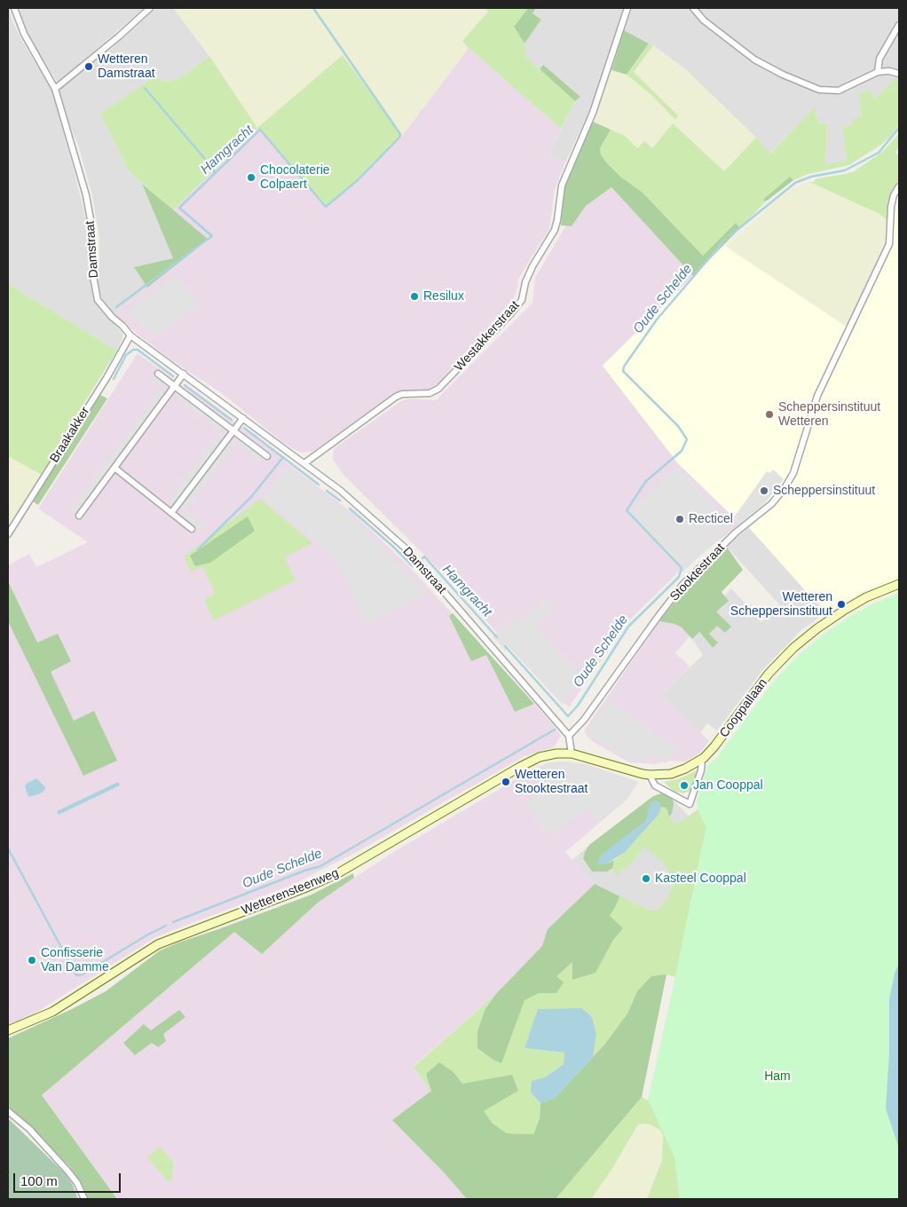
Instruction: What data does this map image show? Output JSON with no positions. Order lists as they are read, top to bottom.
{
  "streets": {
    "street": [
      "Damstraat",
      "Westakkerstraat",
      "Braakakker",
      "Stooktestraat",
      "Cooppallaan",
      "Wetterensteenweg"
    ]
  },
  "crossings": [
    ["Damstraat", "Westakkerstraat"],
    ["Damstraat", "Braakakker"],
    ["Damstraat", "Stooktestraat"],
    ["Cooppallaan", "Wetterensteenweg"]
  ],
  "water": ["Hamgracht", "Oude Schelde"],
  "parks": ["Ham"],
  "places": [
    "Wetteren Damstraat",
    "Chocolaterie Colpaert",
    "Resilux",
    "Scheppersinstituut Wetteren",
    "Scheppersinstituut",
    "Recticel",
    "Wetteren Scheppersinstituut",
    "Wetteren Stooktestraat",
    "Jan Cooppal",
    "Kasteel Cooppal",
    "Confisserie Van Damme"
  ],
  "scale_bar": "100 m"
}
